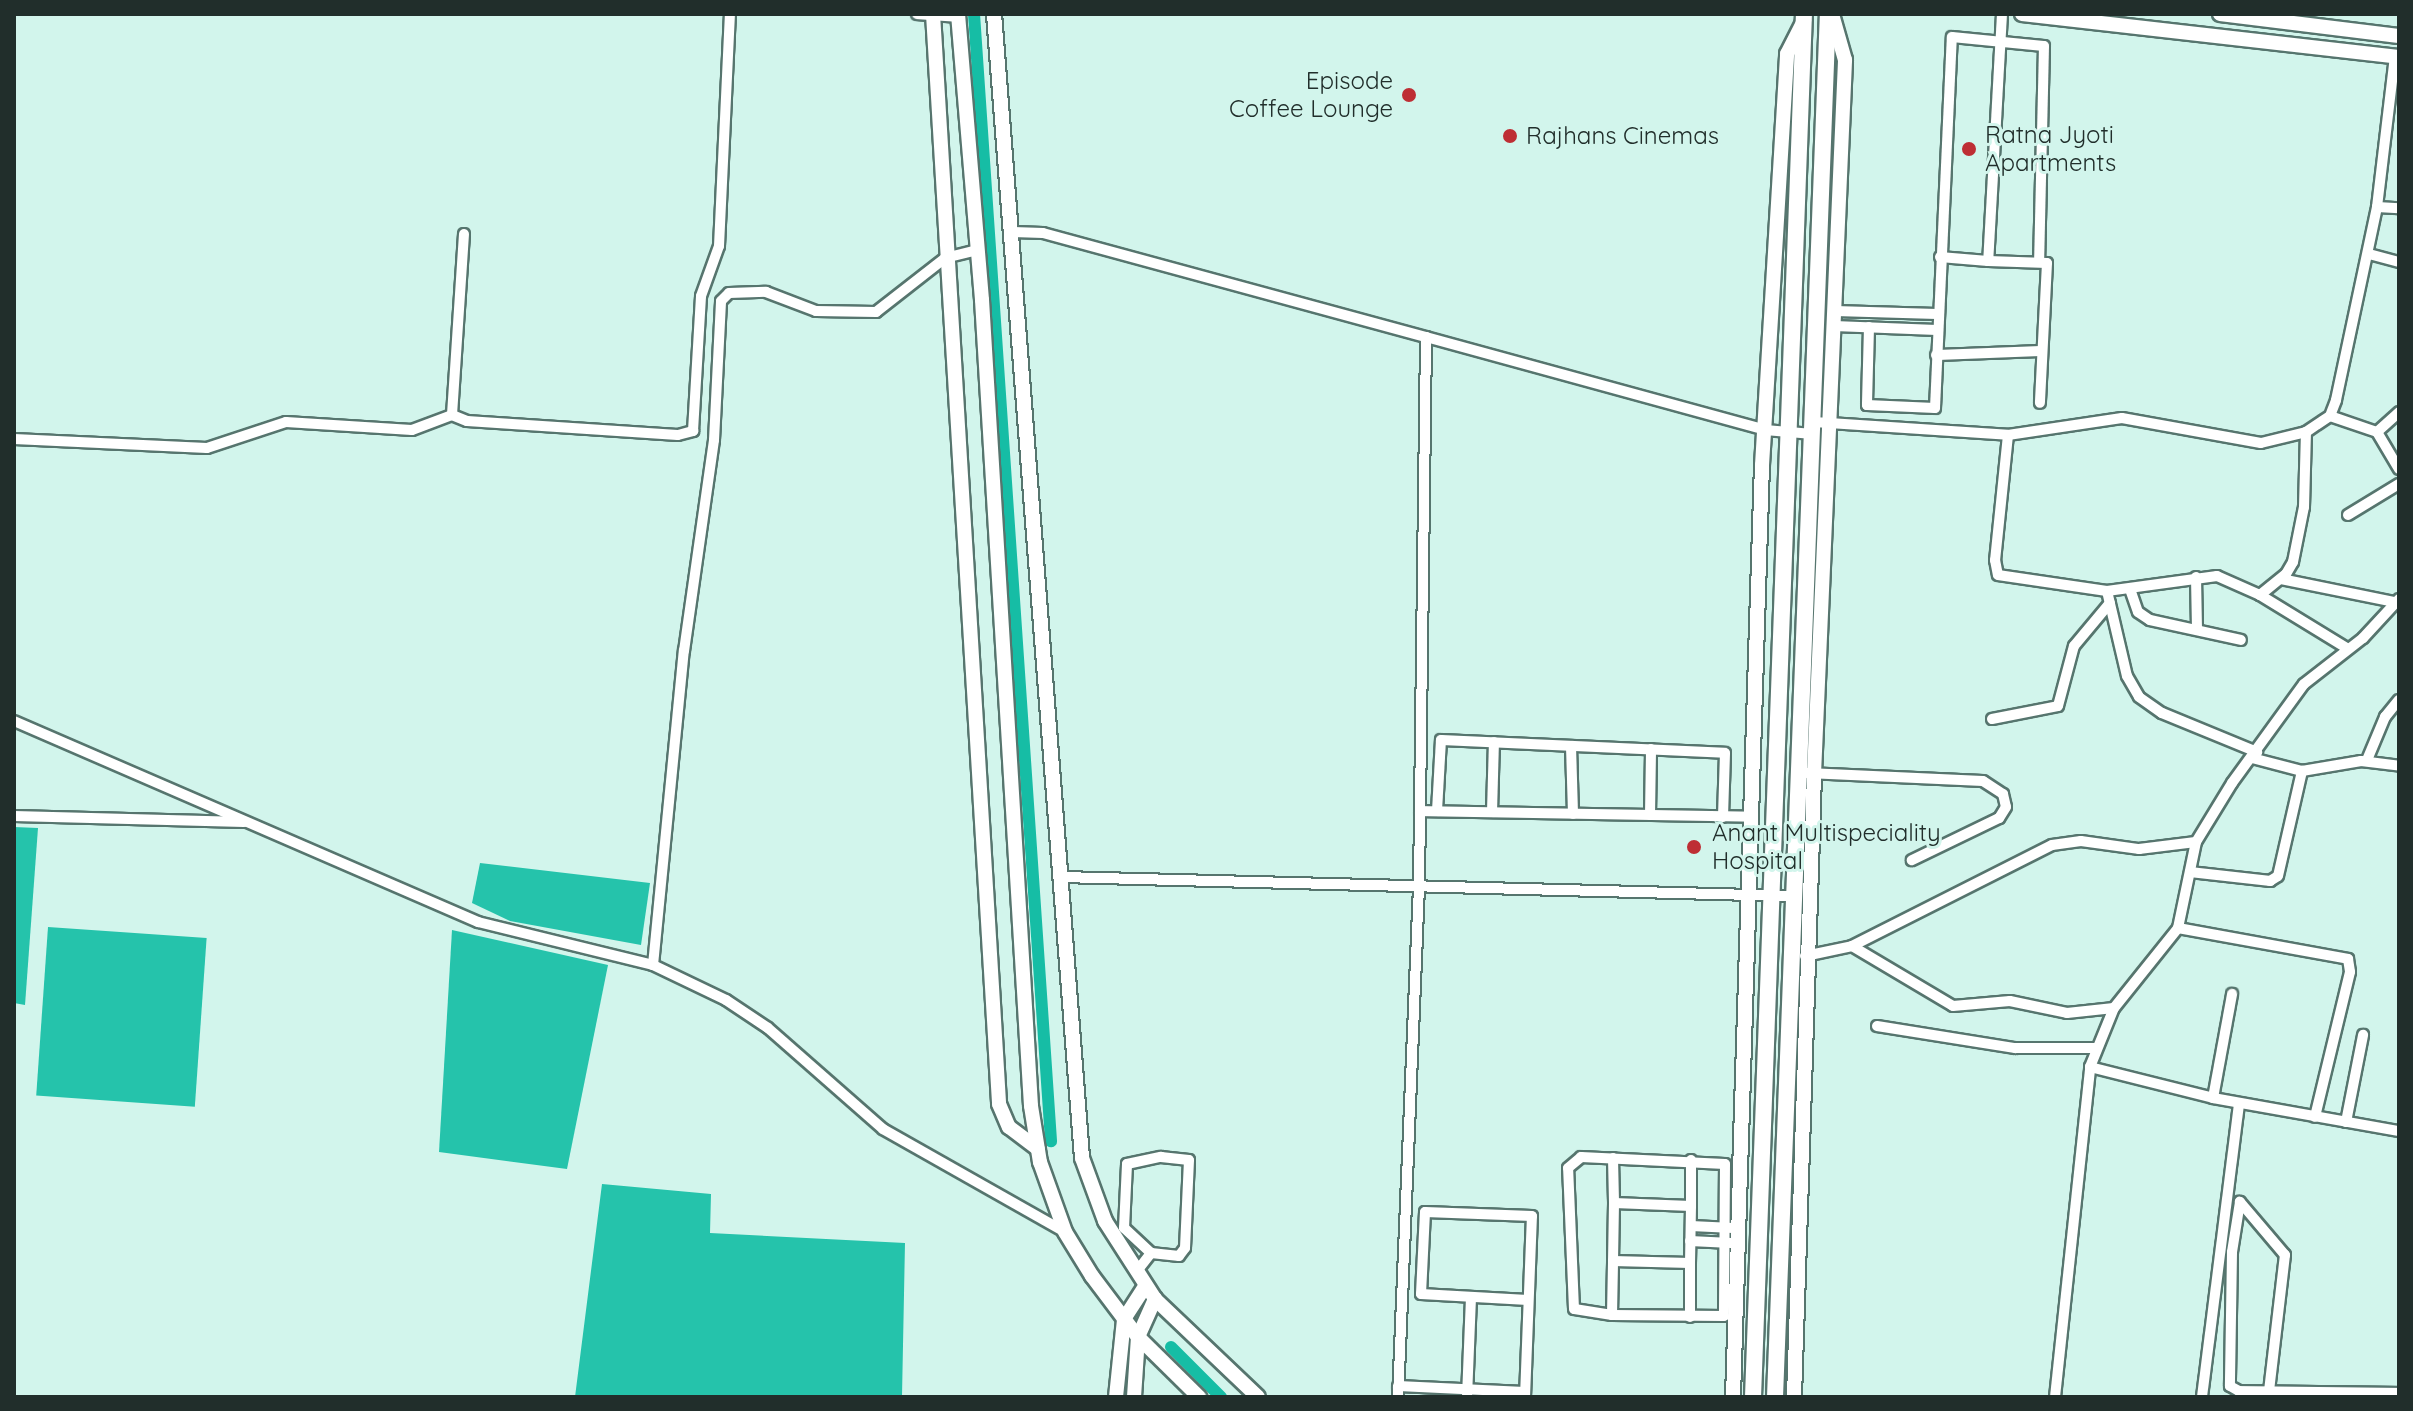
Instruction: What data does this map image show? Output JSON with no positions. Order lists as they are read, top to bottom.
{
  "places": [
    "Episode Coffee Lounge",
    "Rajhans Cinemas",
    "Ratna Jyoti Apartments",
    "Anant Multispeciality Hospital"
  ]
}
